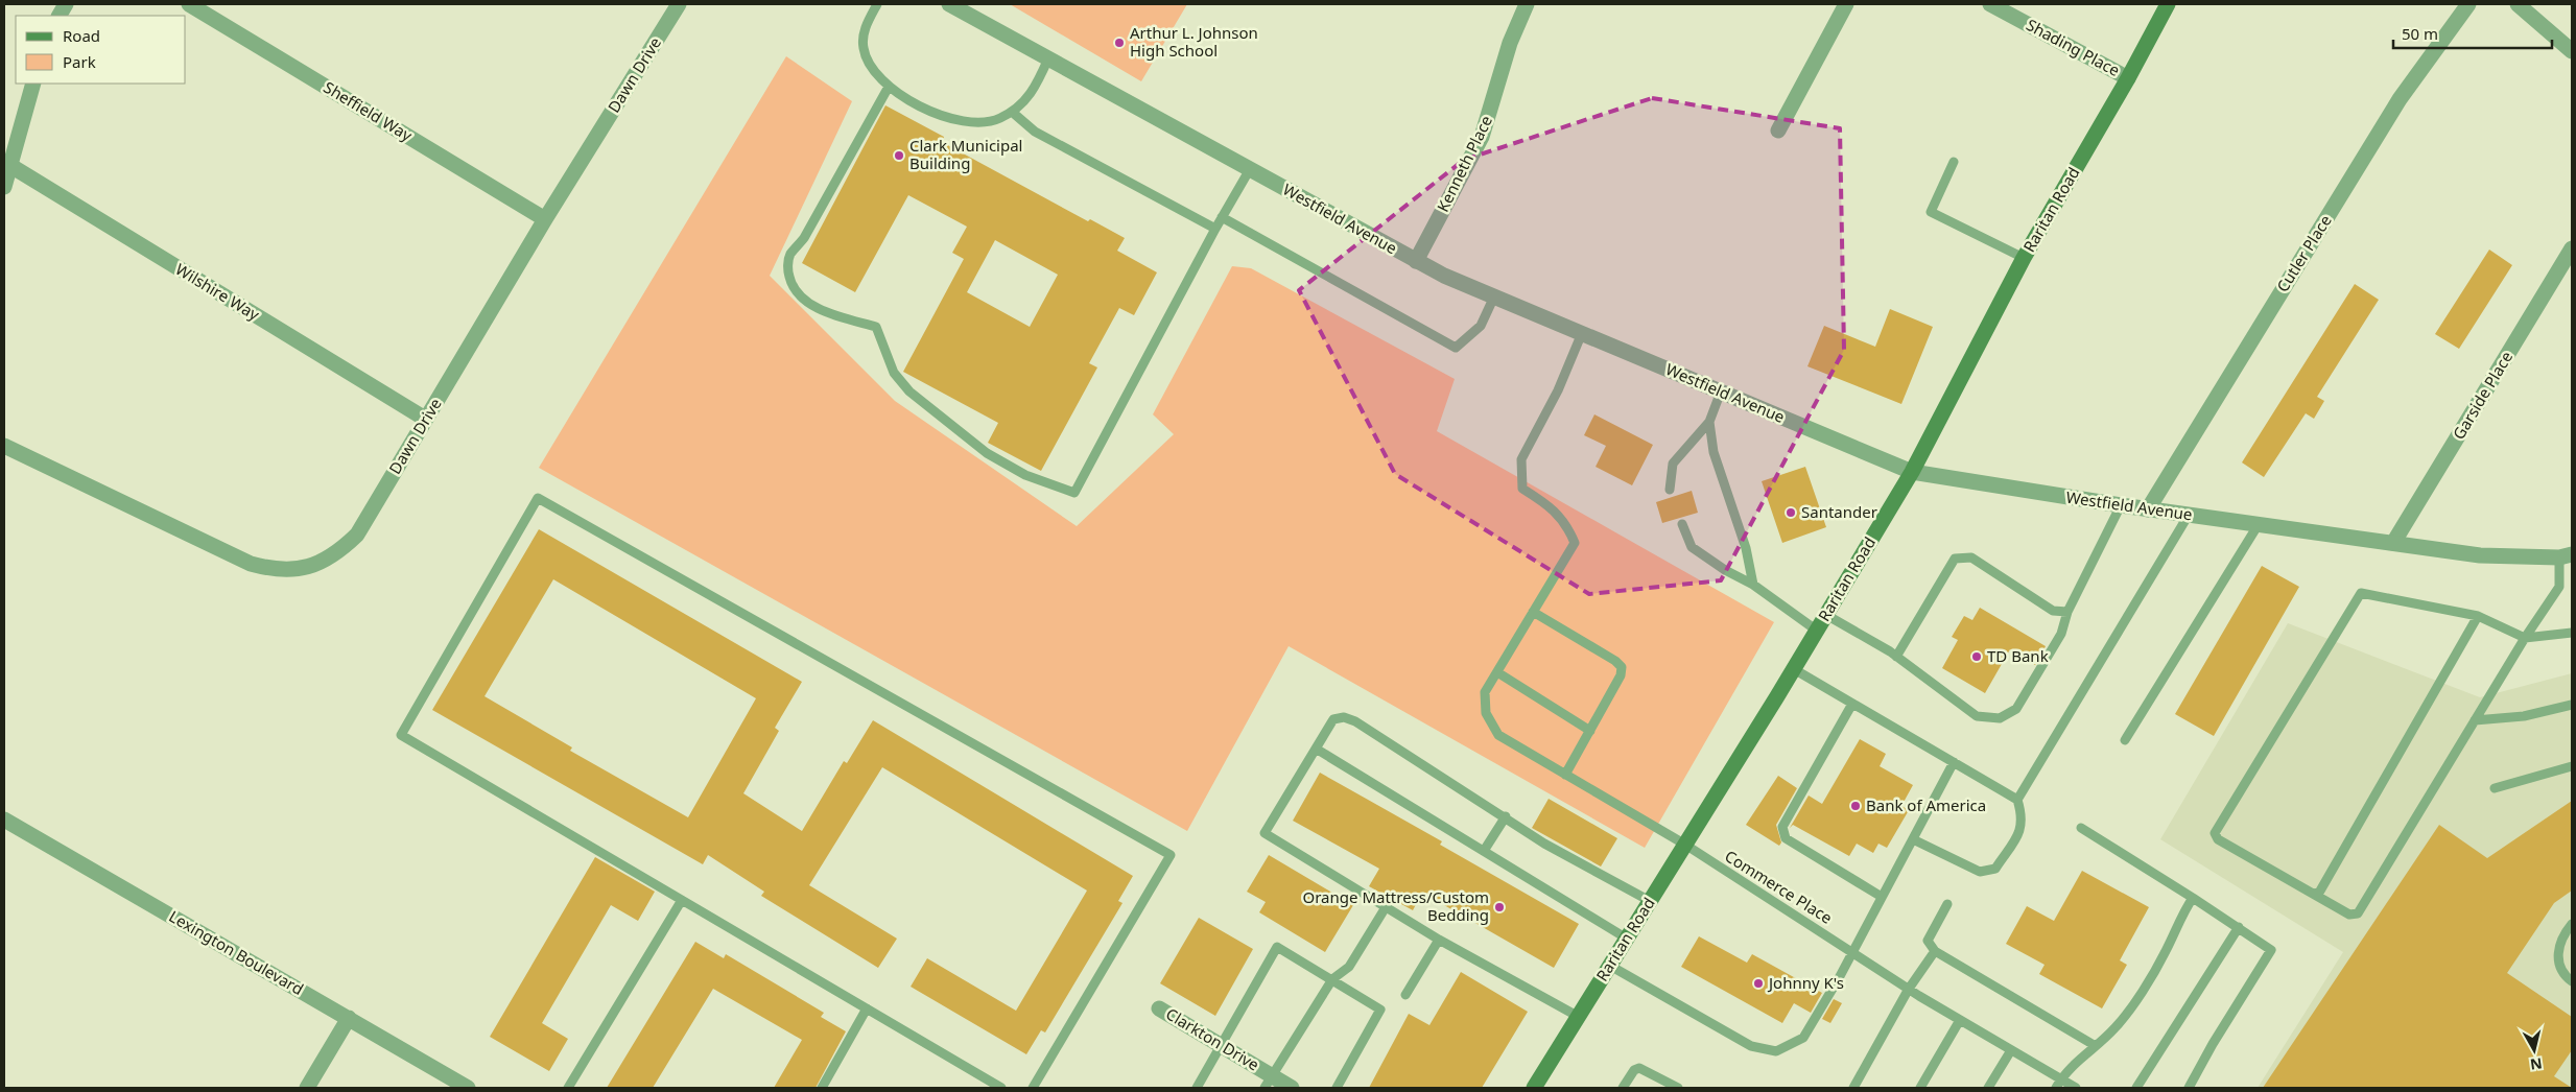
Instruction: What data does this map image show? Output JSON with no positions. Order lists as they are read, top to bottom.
{
  "streets": {
    "main road": ["Raritan Road"],
    "street": [
      "Shading Place",
      "Dawn Drive",
      "Sheffield Way",
      "Kenneth Place",
      "Westfield Avenue",
      "Cutler Place",
      "Wilshire Way",
      "Garside Place",
      "Lexington Boulevard",
      "Clarkton Drive"
    ],
    "lane": ["Commerce Place"]
  },
  "crossings": [
    ["Shading Place", "Raritan Road"],
    ["Dawn Drive", "Sheffield Way"],
    ["Dawn Drive", "Wilshire Way"],
    ["Kenneth Place", "Westfield Avenue"],
    ["Raritan Road", "Westfield Avenue"],
    ["Raritan Road", "Commerce Place"],
    ["Westfield Avenue", "Cutler Place"],
    ["Westfield Avenue", "Garside Place"],
    ["Westfield Avenue", "Commerce Place"]
  ],
  "places": [
    "Arthur L. Johnson High School",
    "Clark Municipal Building",
    "Santander",
    "TD Bank",
    "Bank of America",
    "Orange Mattress/Custom Bedding",
    "Johnny K's"
  ],
  "legend": ["Road", "Park"],
  "scale_bar": "50 m",
  "north": "bottom"
}
